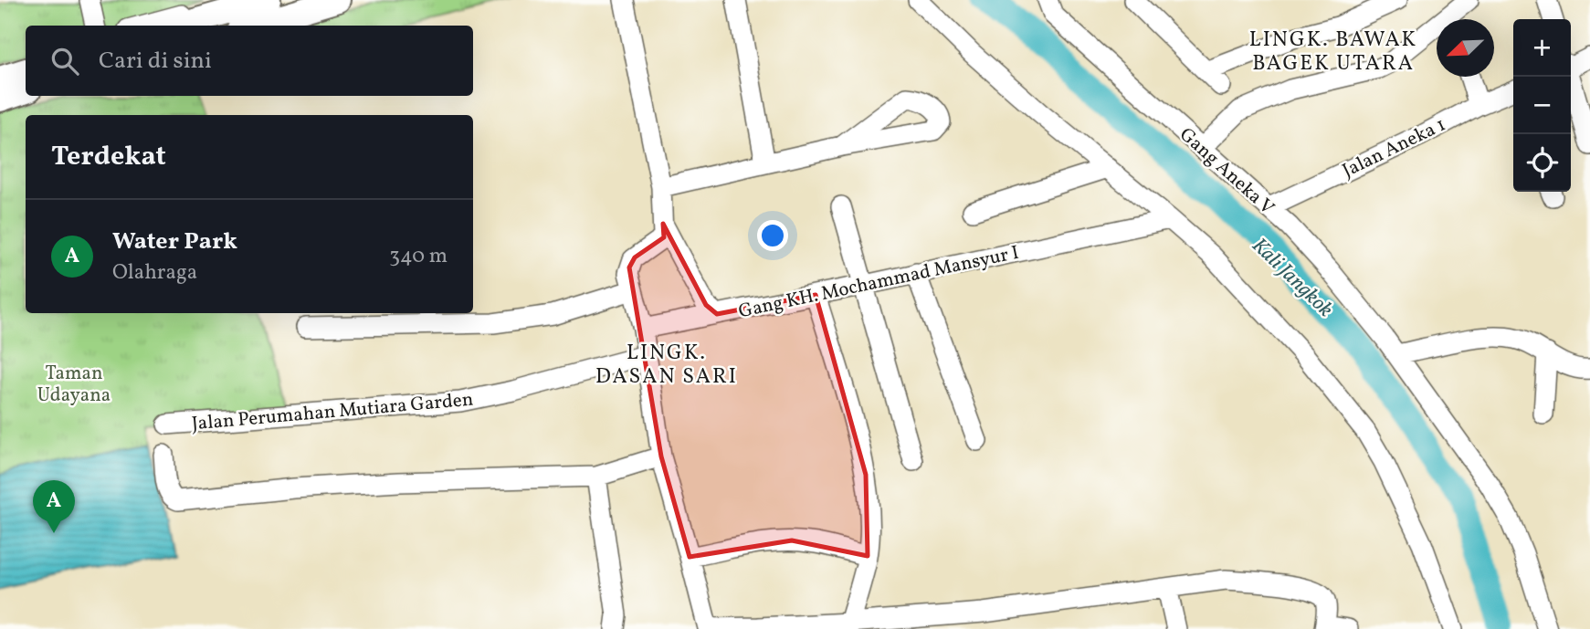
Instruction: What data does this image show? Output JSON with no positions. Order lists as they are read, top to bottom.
{
  "streets": {
    "street": [
      "Jalan Aneka 1",
      "Gang Aneka V",
      "Gang KH. Mochammad Mansyur I",
      "Jalan Perumahan Mutiara Garden"
    ]
  },
  "crossings": [
    ["Jalan Aneka 1", "Gang Aneka V"]
  ],
  "districts": ["LINGK. BAWAK BAGEK UTARA", "LINGK. DASAN SARI"],
  "water": ["Kali Jangkok"],
  "parks": ["Taman Udayana"],
  "north": "bottom left",
  "page": {
    "map_buttons": ["+", "−"],
    "search": "Cari di sini",
    "heading": "Terdekat",
    "list": [
      {
        "mark": "A",
        "name": "Water Park",
        "note": "Olahraga",
        "value": "340 m"
      }
    ],
    "pins": "A"
  }
}
